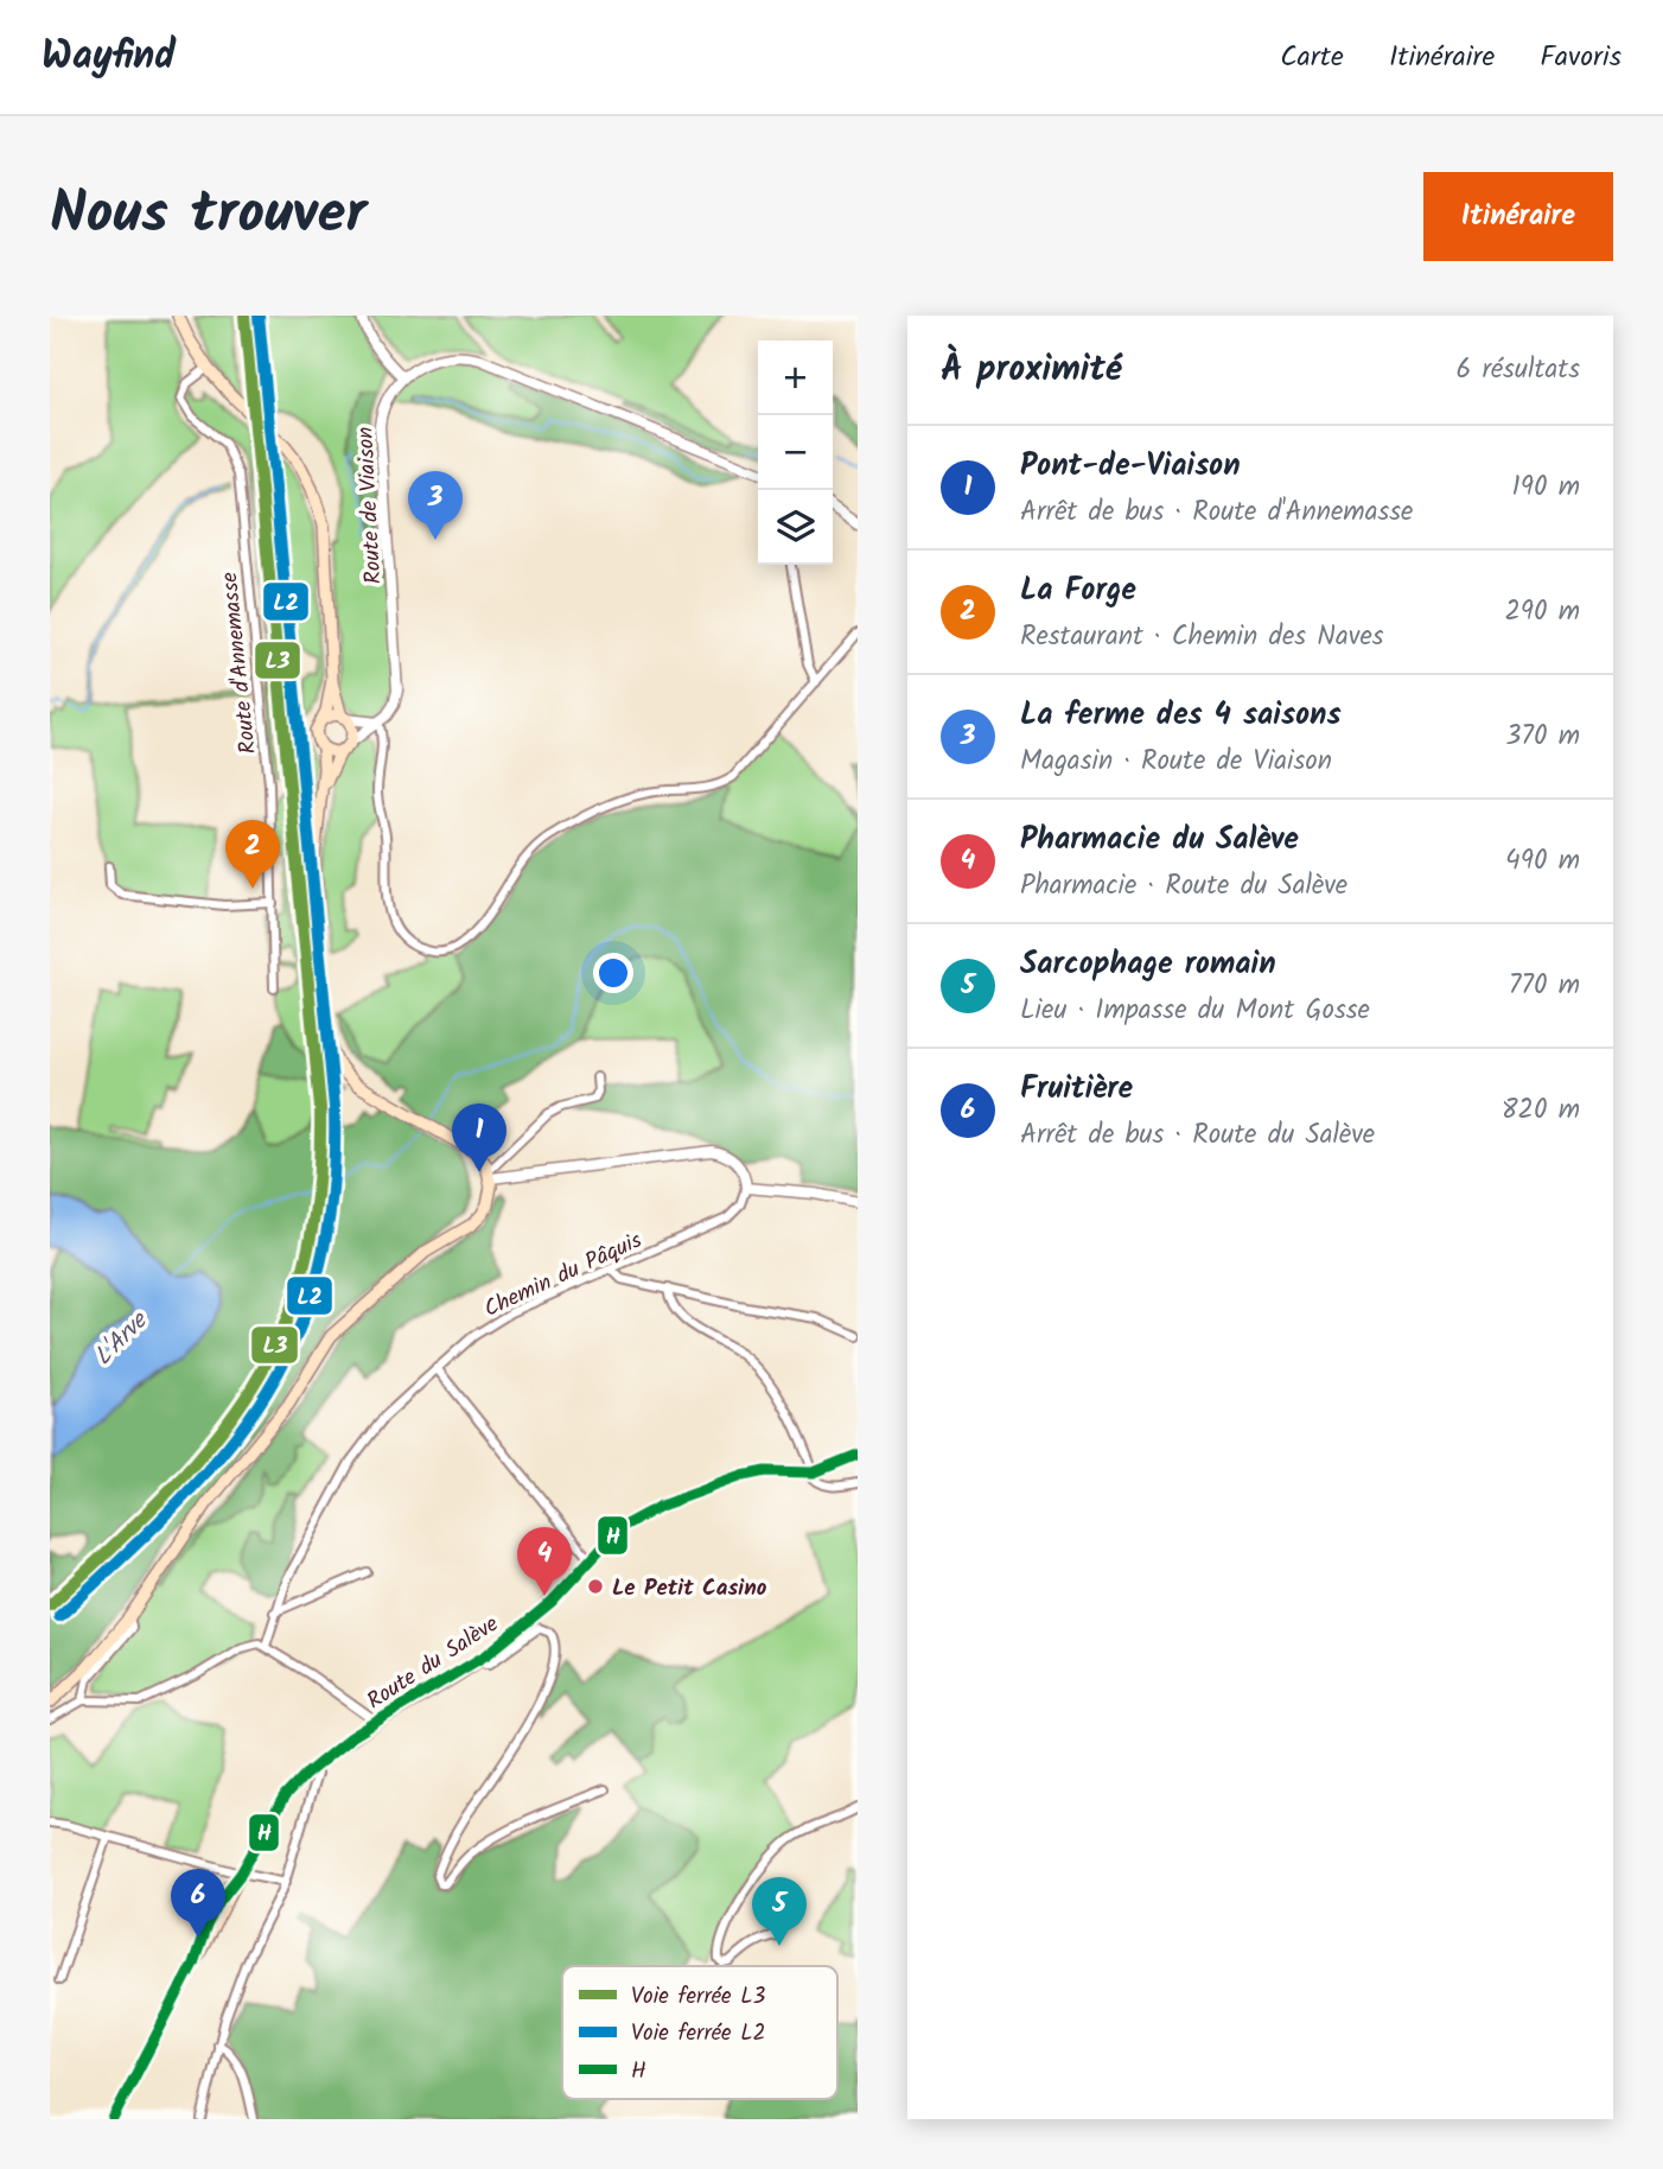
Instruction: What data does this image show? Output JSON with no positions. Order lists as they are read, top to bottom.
{
  "streets": {
    "main road": ["Route du Salève"],
    "street": ["Route de Viaison", "Route d'Annemasse", "Chemin du Pâquis"]
  },
  "water": ["L'Arve"],
  "places": ["Le Petit Casino"],
  "lines": ["rail line L3", "rail line L2", "transit line H"],
  "legend": ["Voie ferrée L3", "Voie ferrée L2", "H"],
  "page": {
    "header": "Wayfind",
    "nav": ["Carte", "Itinéraire", "Favoris"],
    "title": "Nous trouver",
    "buttons": "Itinéraire",
    "heading": ["À proximité", "6 résultats"],
    "map_buttons": ["+", "−"],
    "list": [
      {
        "mark": "1",
        "name": "Pont-de-Viaison",
        "note": "Arrêt de bus · Route d'Annemasse",
        "value": "190 m"
      },
      {
        "mark": "2",
        "name": "La Forge",
        "note": "Restaurant · Chemin des Naves",
        "value": "290 m"
      },
      {
        "mark": "3",
        "name": "La ferme des 4 saisons",
        "note": "Magasin · Route de Viaison",
        "value": "370 m"
      },
      {
        "mark": "4",
        "name": "Pharmacie du Salève",
        "note": "Pharmacie · Route du Salève",
        "value": "490 m"
      },
      {
        "mark": "5",
        "name": "Sarcophage romain",
        "note": "Lieu · Impasse du Mont Gosse",
        "value": "770 m"
      },
      {
        "mark": "6",
        "name": "Fruitière",
        "note": "Arrêt de bus · Route du Salève",
        "value": "820 m"
      }
    ],
    "pins": [
      "3",
      "2",
      "1",
      "4",
      "6",
      "5"
    ]
  }
}
